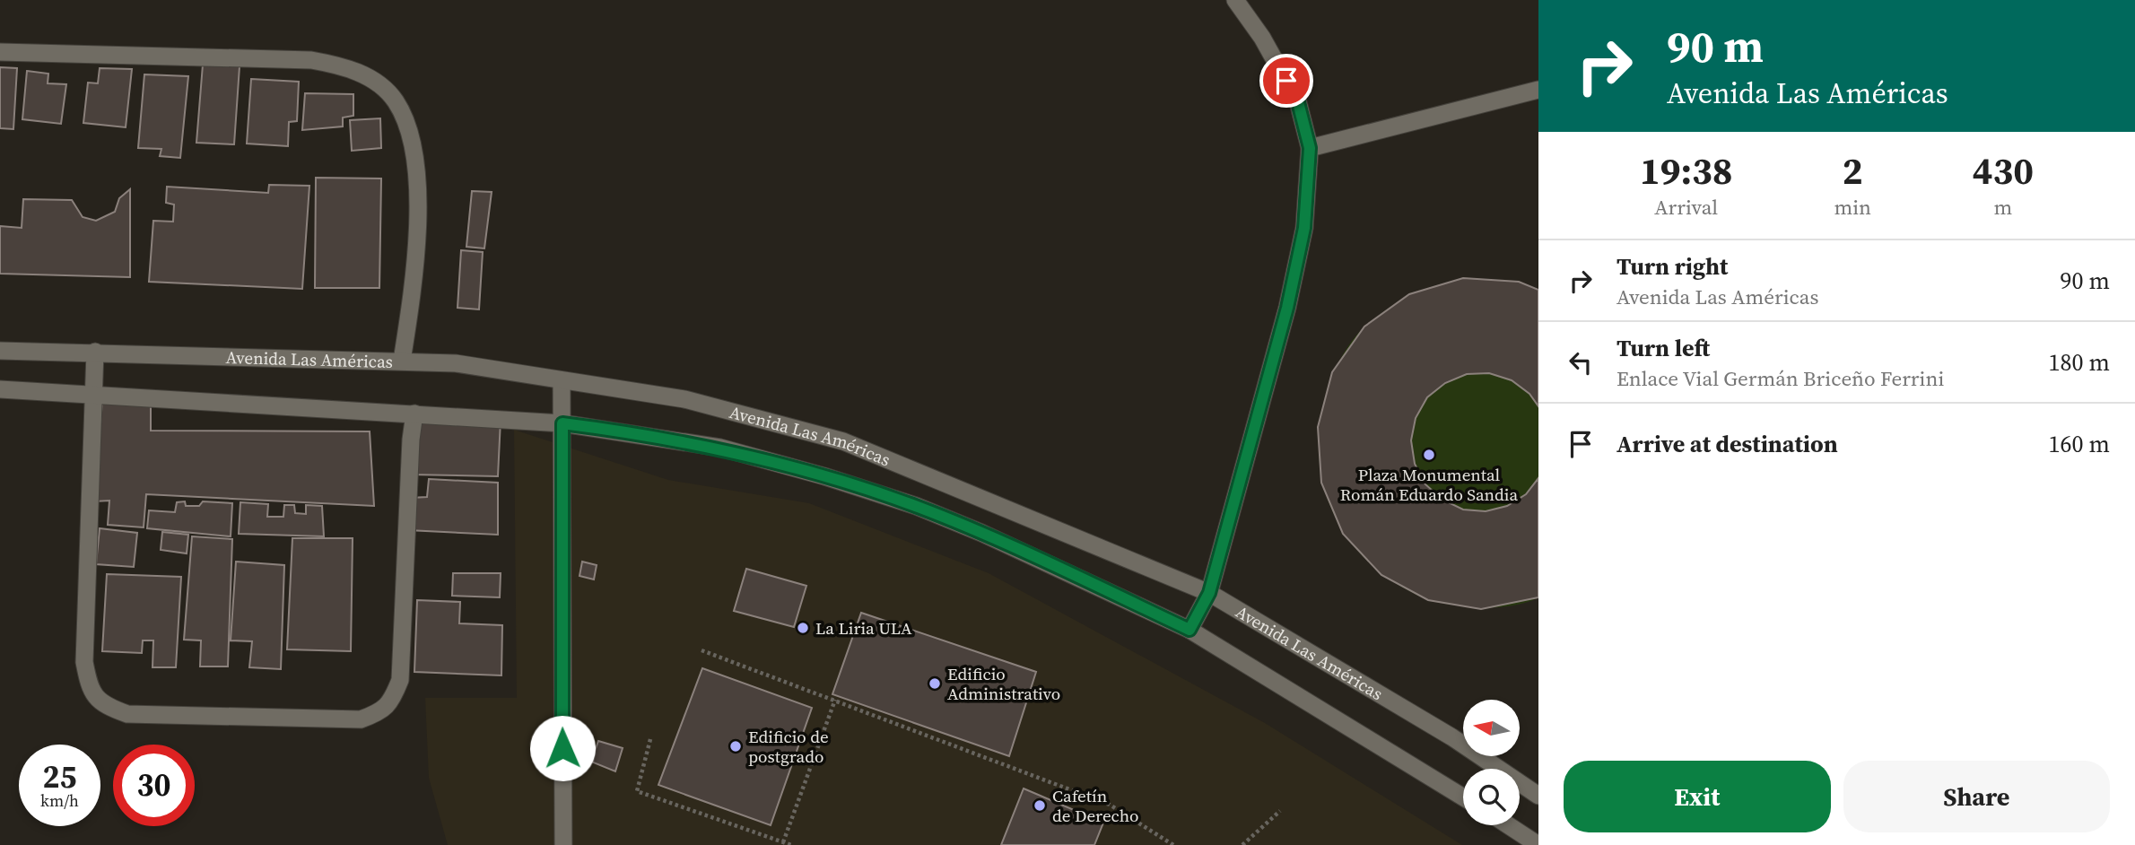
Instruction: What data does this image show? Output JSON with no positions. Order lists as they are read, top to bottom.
{
  "streets": {
    "street": ["Avenida Las Américas"]
  },
  "places": [
    "Plaza Monumental Román Eduardo Sandia",
    "La Liria ULA",
    "Edificio Administrativo",
    "Edificio de postgrado",
    "Cafetín de Derecho"
  ],
  "north": "left",
  "page": {
    "turn": ["90 m", "Avenida Las Américas"],
    "eta": [
      "19:38",
      "Arrival",
      "2",
      "min",
      "430",
      "m"
    ],
    "list": [
      {
        "name": "Turn right",
        "note": "Avenida Las Américas",
        "value": "90 m"
      },
      {
        "name": "Turn left",
        "note": "Enlace Vial Germán Briceño Ferrini",
        "value": "180 m"
      },
      {
        "name": "Arrive at destination",
        "value": "160 m"
      }
    ],
    "speed": "25 km/h",
    "limit": "30",
    "buttons": ["Exit", "Share"]
  }
}
